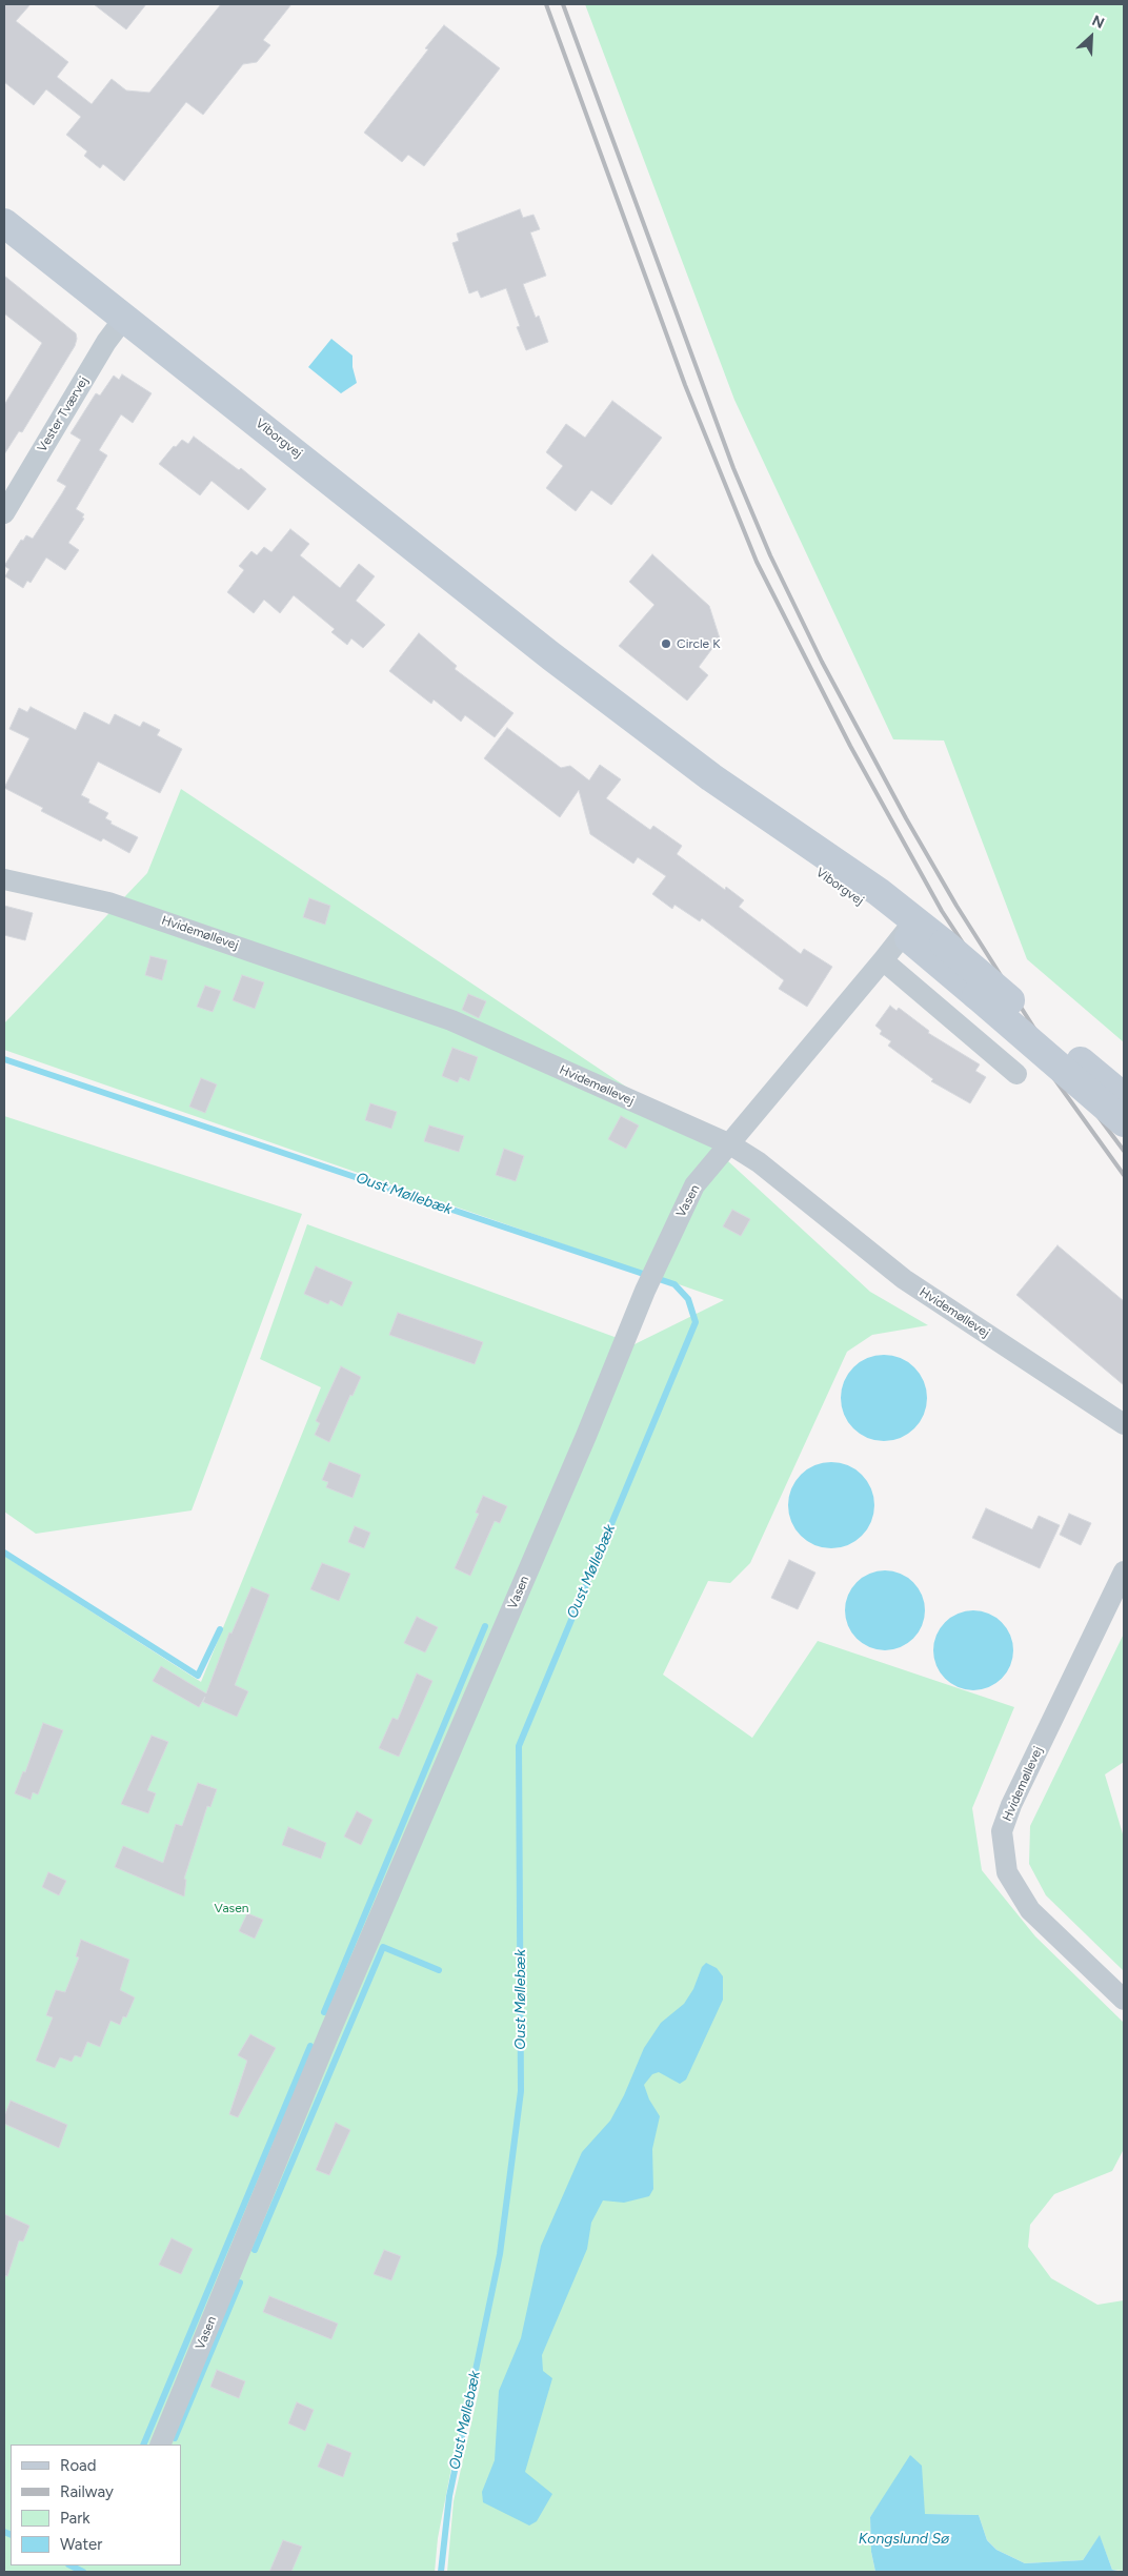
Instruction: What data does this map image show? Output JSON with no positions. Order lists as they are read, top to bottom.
{
  "streets": {
    "street": [
      "Vester Tværvej",
      "Viborgvej",
      "Hvidemøllevej",
      "Vasen"
    ]
  },
  "crossings": [
    ["Vester Tværvej", "Viborgvej"],
    ["Viborgvej", "Vasen"],
    ["Hvidemøllevej", "Vasen"]
  ],
  "water": ["Oust Møllebæk", "Kongslund Sø"],
  "parks": ["Vasen"],
  "places": ["Circle K"],
  "legend": [
    "Road",
    "Railway",
    "Park",
    "Water"
  ],
  "north": "top right"
}
